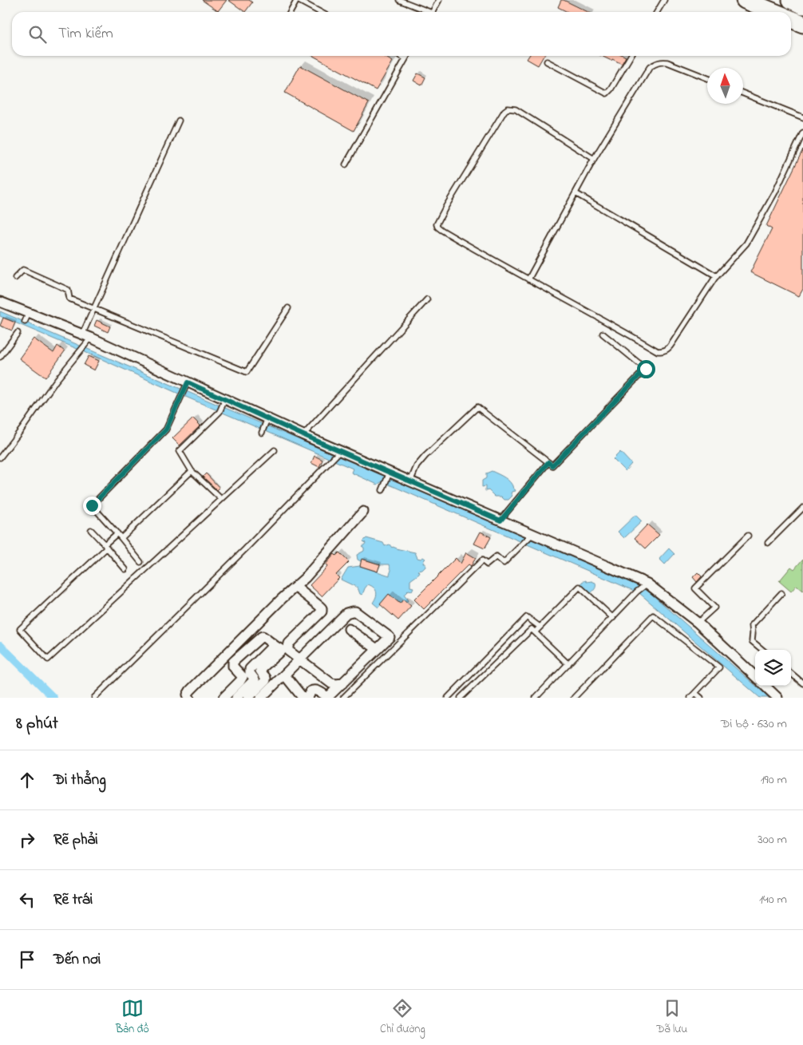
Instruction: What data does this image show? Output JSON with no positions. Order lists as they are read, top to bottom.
{
  "north": "top",
  "page": {
    "search": "Tìm kiếm",
    "heading": ["8 phút", "Đi bộ · 630 m"],
    "list": [
      ["Đi thẳng", "190 m"],
      ["Rẽ phải", "300 m"],
      ["Rẽ trái", "140 m"],
      "Đến nơi"
    ],
    "nav": ["Bản đồ", "Chỉ đường", "Đã lưu"]
  }
}
